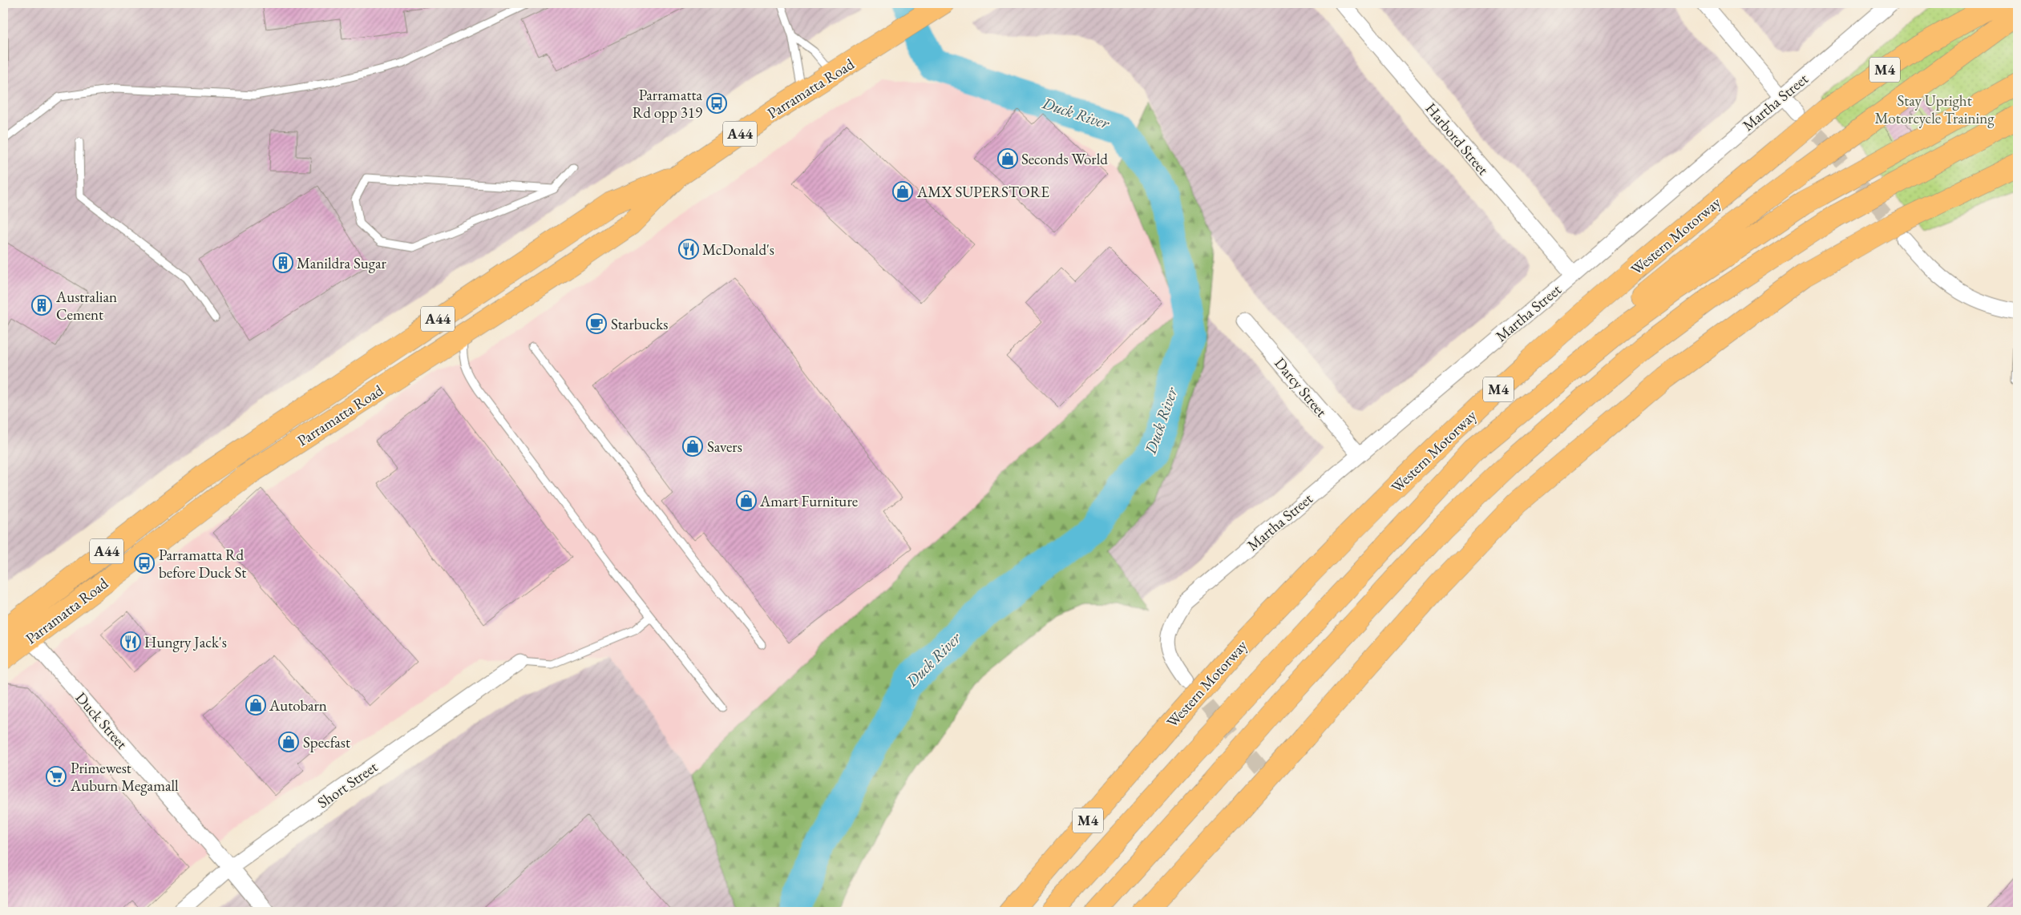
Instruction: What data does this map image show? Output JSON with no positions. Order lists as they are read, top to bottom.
{
  "streets": {
    "highway": [
      "M4",
      "Parramatta Road",
      "A44",
      "Western Motorway"
    ],
    "street": [
      "Martha Street",
      "Harbord Street",
      "Darcy Street",
      "Duck Street",
      "Short Street"
    ]
  },
  "crossings": [
    ["Parramatta Road", "Duck Street"],
    ["Martha Street", "Harbord Street"],
    ["Martha Street", "Darcy Street"],
    ["Duck Street", "Short Street"]
  ],
  "water": ["Duck River"],
  "parks": ["Stay Upright Motorcycle Training"],
  "places": {
    "bus stop": ["Parramatta Rd opp 319", "Parramatta Rd before Duck St"],
    "shop": [
      "Seconds World",
      "AMX SUPERSTORE",
      "Savers",
      "Amart Furniture",
      "Autobarn",
      "Specfast"
    ],
    "restaurant": ["McDonald's", "Hungry Jack's"],
    "building": ["Manildra Sugar", "Australian Cement"],
    "cafe": ["Starbucks"],
    "supermarket": ["Primewest Auburn Megamall"]
  }
}
